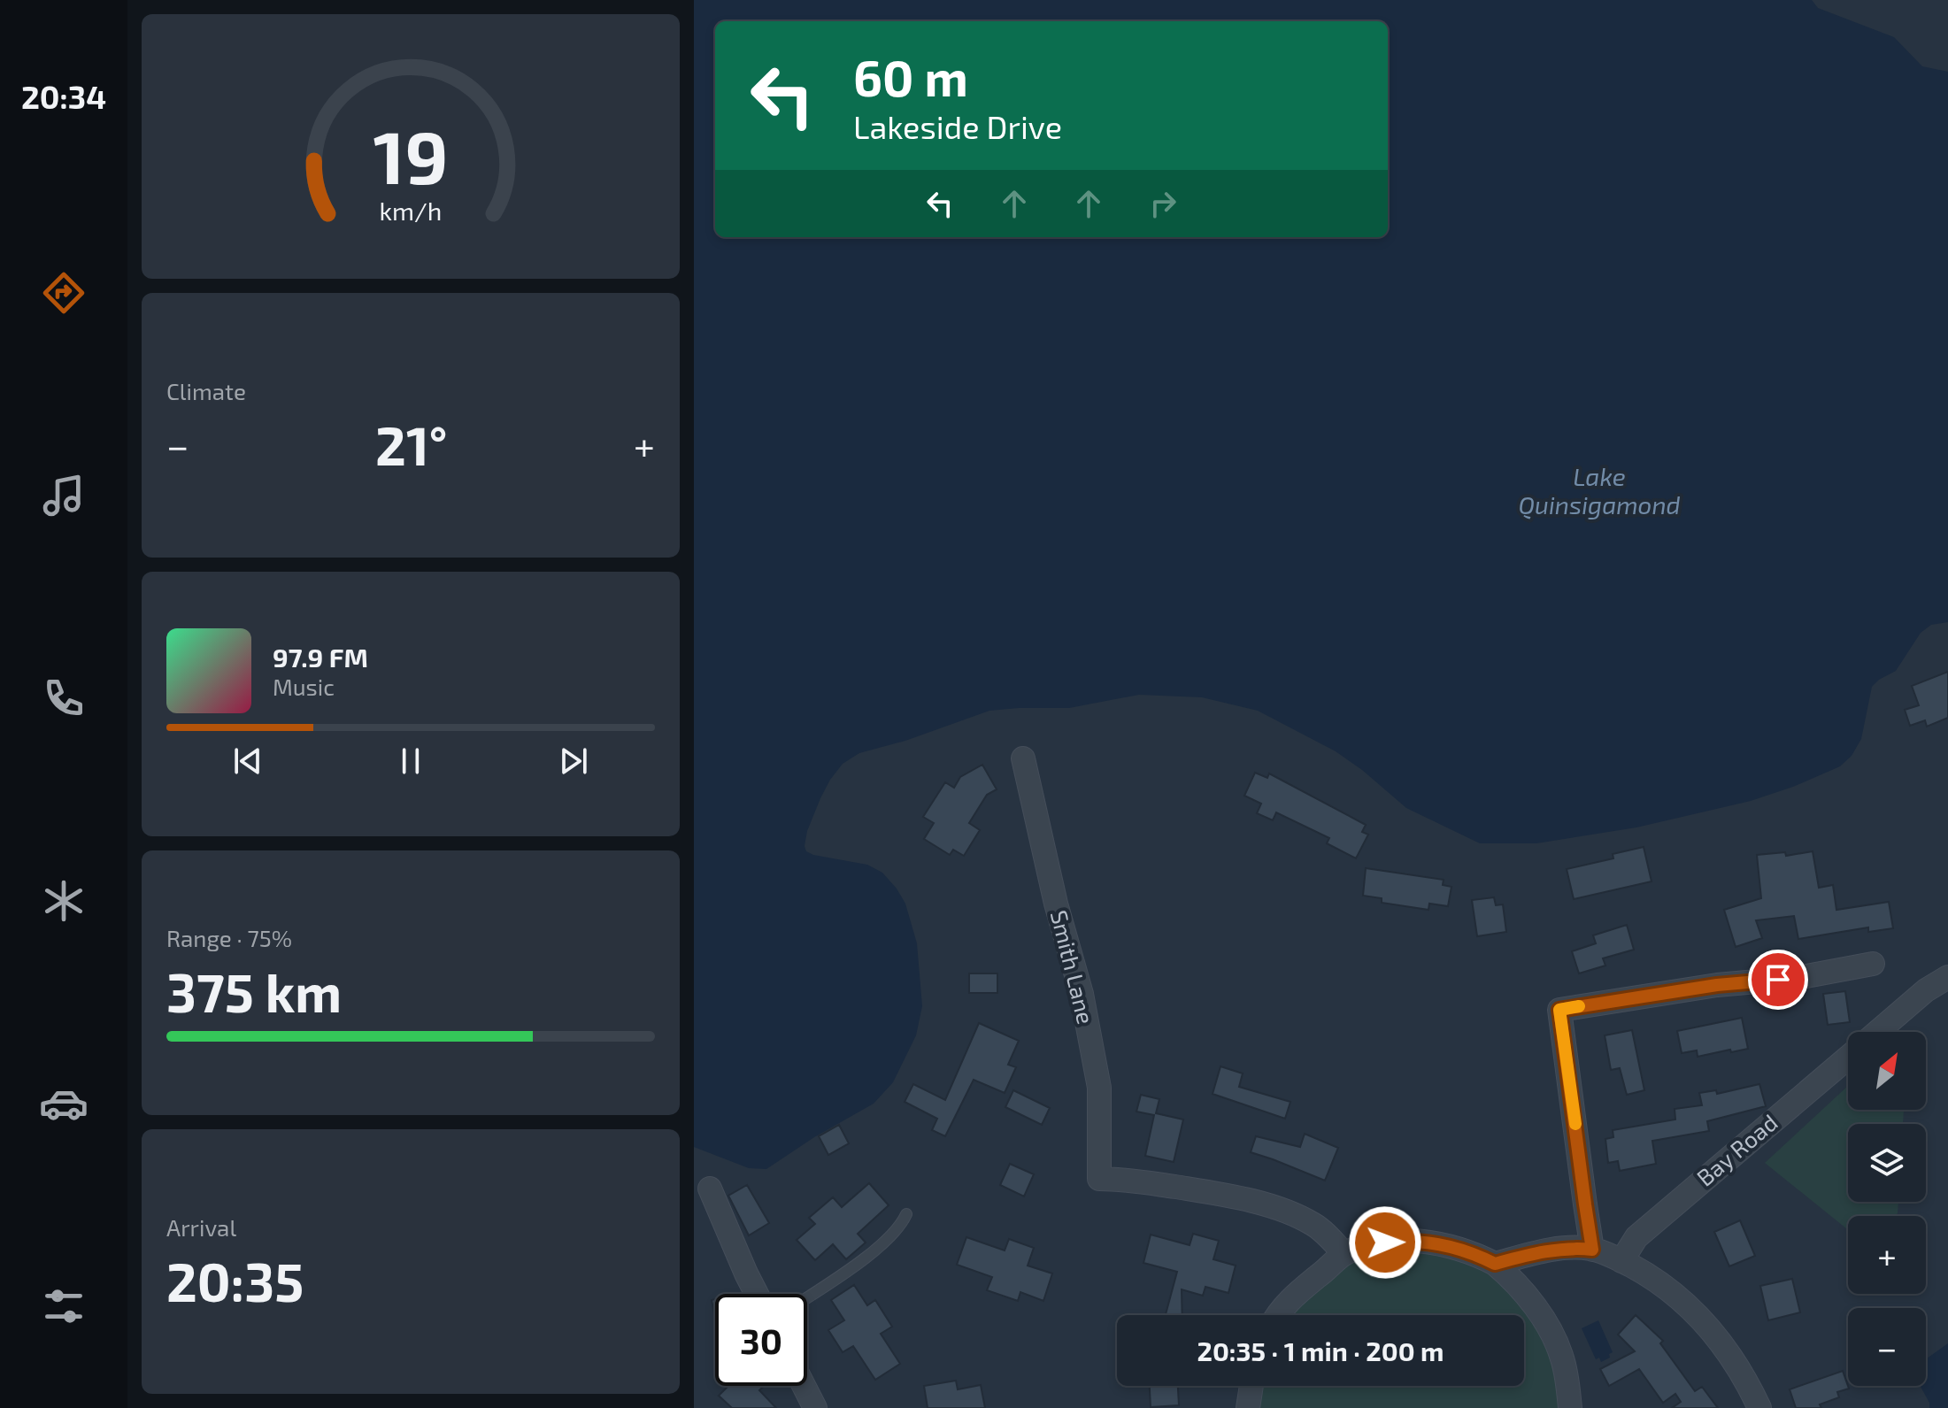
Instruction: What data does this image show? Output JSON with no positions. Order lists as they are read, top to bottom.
{
  "streets": {
    "street": ["Smith Lane", "Bay Road"]
  },
  "water": ["Lake Quinsigamond"],
  "north": "top right",
  "page": {
    "tabs": "20:34",
    "turn": ["60 m", "Lakeside Drive"],
    "tile": [
      "Climate",
      ["Range · 75%", "375 km"],
      ["Arrival", "20:35"]
    ],
    "heat": ["−", "21°", "+"],
    "song": ["97.9 FM", "Music"],
    "map_buttons": ["+", "−"],
    "limit": "30",
    "trip": "20:35 · 1 min · 200 m",
    "gauge": ["19", "km/h"]
  }
}
